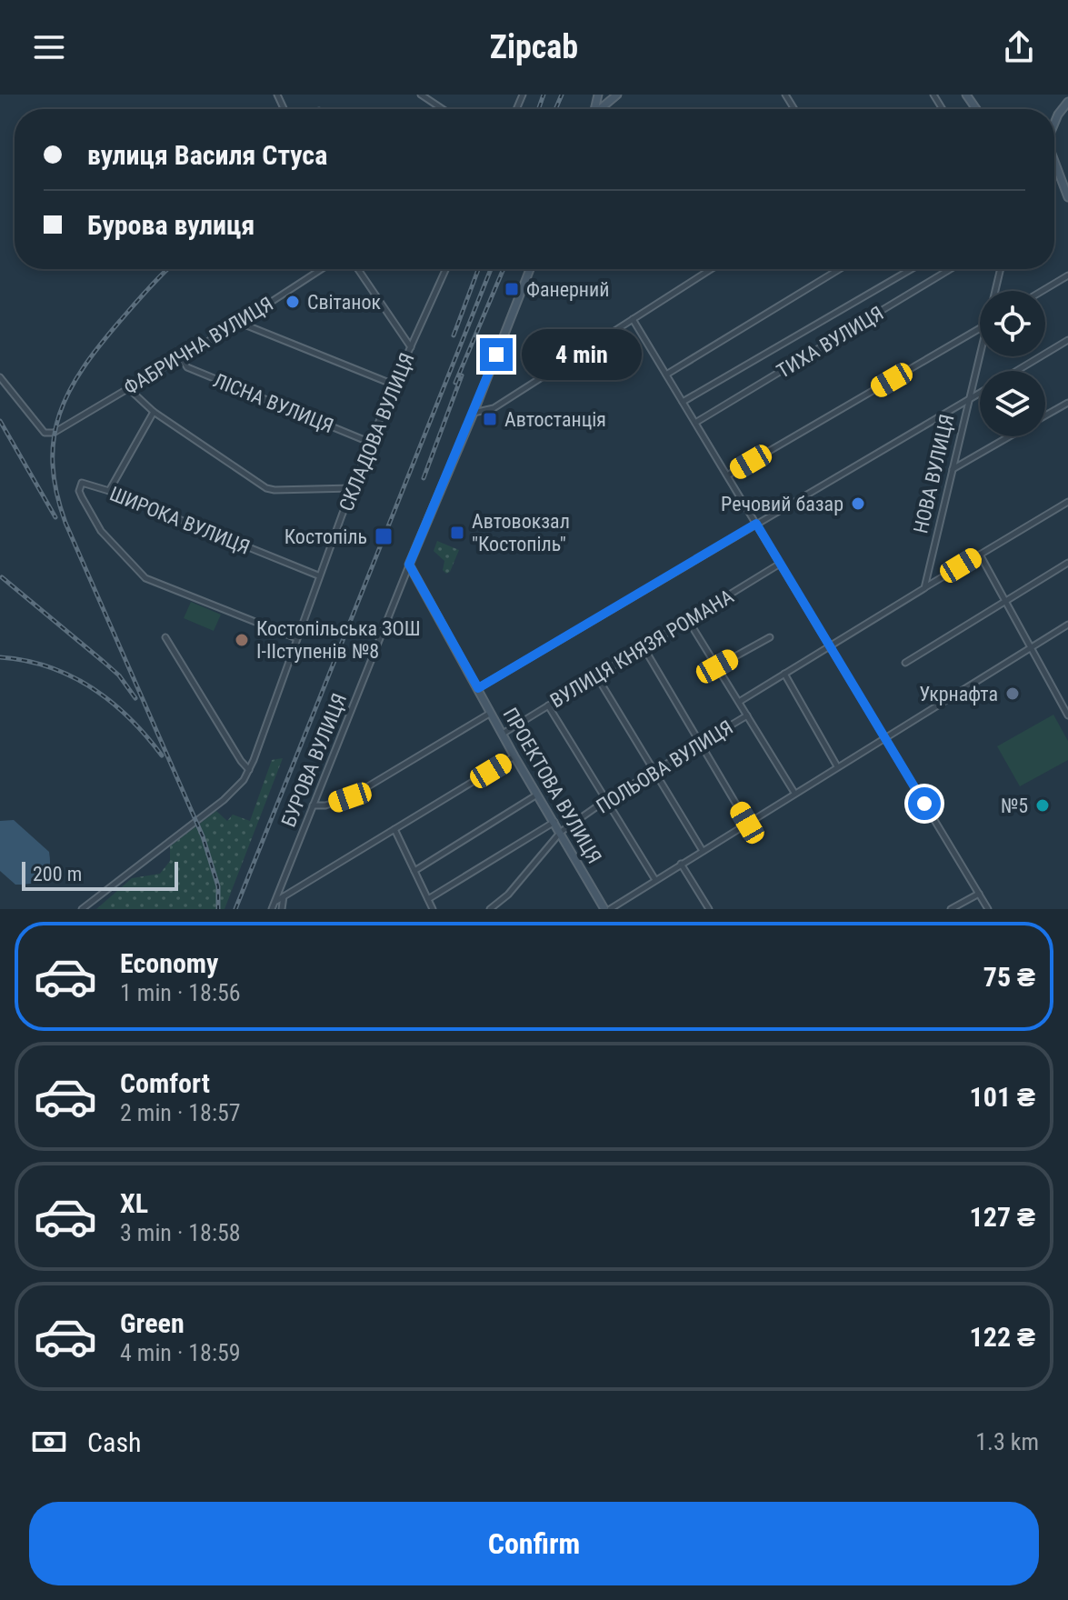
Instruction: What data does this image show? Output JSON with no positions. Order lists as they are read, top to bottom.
{
  "streets": {
    "main road": ["БУРОВА ВУЛИЦЯ", "ПРОЕКТОВА ВУЛИЦЯ"],
    "street": [
      "ТИХА ВУЛИЦЯ",
      "ФАБРИЧНА ВУЛИЦЯ",
      "ЛІСНА ВУЛИЦЯ",
      "СКЛАДОВА ВУЛИЦЯ",
      "НОВА ВУЛИЦЯ",
      "ШИРОКА ВУЛИЦЯ",
      "ВУЛИЦЯ КНЯЗЯ РОМАНА",
      "ПОЛЬОВА ВУЛИЦЯ"
    ]
  },
  "crossings": [
    ["ФАБРИЧНА ВУЛИЦЯ", "ЛІСНА ВУЛИЦЯ"],
    ["ЛІСНА ВУЛИЦЯ", "СКЛАДОВА ВУЛИЦЯ"],
    ["СКЛАДОВА ВУЛИЦЯ", "ШИРОКА ВУЛИЦЯ"],
    ["ВУЛИЦЯ КНЯЗЯ РОМАНА", "ПРОЕКТОВА ВУЛИЦЯ"],
    ["БУРОВА ВУЛИЦЯ", "ПРОЕКТОВА ВУЛИЦЯ"],
    ["ПОЛЬОВА ВУЛИЦЯ", "ПРОЕКТОВА ВУЛИЦЯ"]
  ],
  "places": {
    "transit": [
      "Фанерний",
      "Автостанція",
      "Автовокзал \"Костопіль\"",
      "Костопіль"
    ],
    "other": [
      "Світанок",
      "Речовий базар",
      "Костопільська ЗОШ І-ІІступенів №8",
      "Укрнафта",
      "№5"
    ]
  },
  "scale_bar": "200 m",
  "page": {
    "header": "Zipcab",
    "banner": ["вулиця Василя Стуса", "Бурова вулиця"],
    "bubble": "4 min",
    "scale": "200 m",
    "list": [
      {
        "name": "Economy",
        "note": "1 min · 18:56",
        "value": "75 ₴"
      },
      {
        "name": "Comfort",
        "note": "2 min · 18:57",
        "value": "101 ₴"
      },
      {
        "name": "XL",
        "note": "3 min · 18:58",
        "value": "127 ₴"
      },
      {
        "name": "Green",
        "note": "4 min · 18:59",
        "value": "122 ₴"
      }
    ],
    "pay": ["Cash", "1.3 km"],
    "buttons": "Confirm"
  }
}
